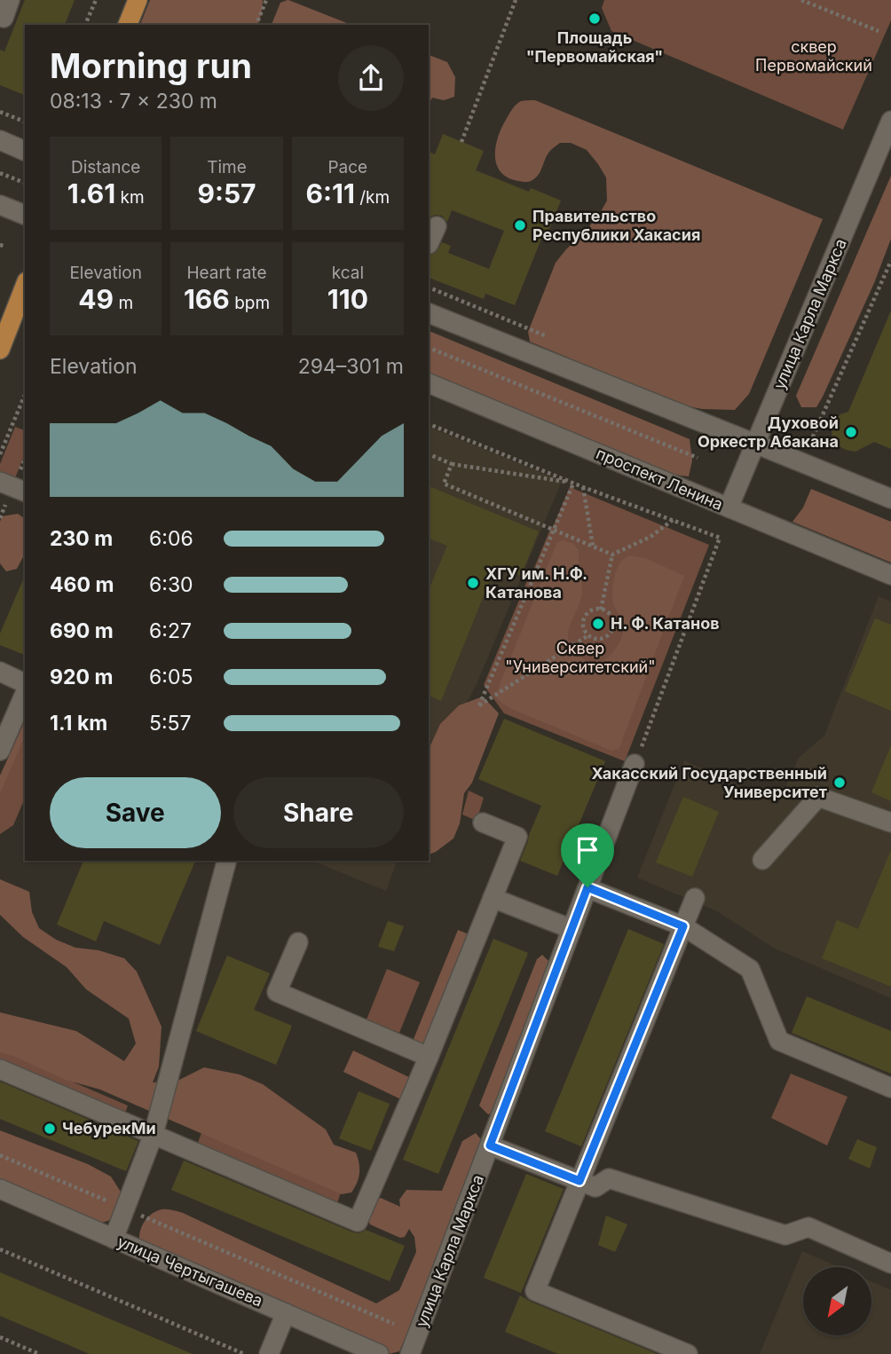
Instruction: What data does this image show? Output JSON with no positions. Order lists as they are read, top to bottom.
{
  "streets": {
    "street": ["улица Карла Маркса", "проспект Ленина", "улица Чертыгашева"]
  },
  "crossings": [
    ["улица Карла Маркса", "проспект Ленина"]
  ],
  "parks": ["сквер Первомайский", "Сквер \"Университетский\""],
  "places": [
    "Площадь \"Первомайская\"",
    "Правительство Республики Хакасия",
    "Духовой Оркестр Абакана",
    "ХГУ им. Н.Ф. Катанова",
    "Н. Ф. Катанов",
    "Хакасский Государственный Университет",
    "ЧебурекМи"
  ],
  "north": "bottom left",
  "page": {
    "heading": ["Morning run", "08:13 · 7 × 230 m"],
    "stats": [
      ["Distance", "1.61 km"],
      ["Time", "9:57"],
      ["Pace", "6:11 /km"],
      ["Elevation", "49 m"],
      ["Heart rate", "166 bpm"],
      ["kcal", "110"]
    ],
    "chart": ["Elevation", "294–301 m"],
    "list": [
      {
        "name": "230 m",
        "note": "6:06"
      },
      {
        "name": "460 m",
        "note": "6:30"
      },
      {
        "name": "690 m",
        "note": "6:27"
      },
      {
        "name": "920 m",
        "note": "6:05"
      },
      {
        "name": "1.1 km",
        "note": "5:57"
      }
    ],
    "buttons": ["Save", "Share"]
  }
}
